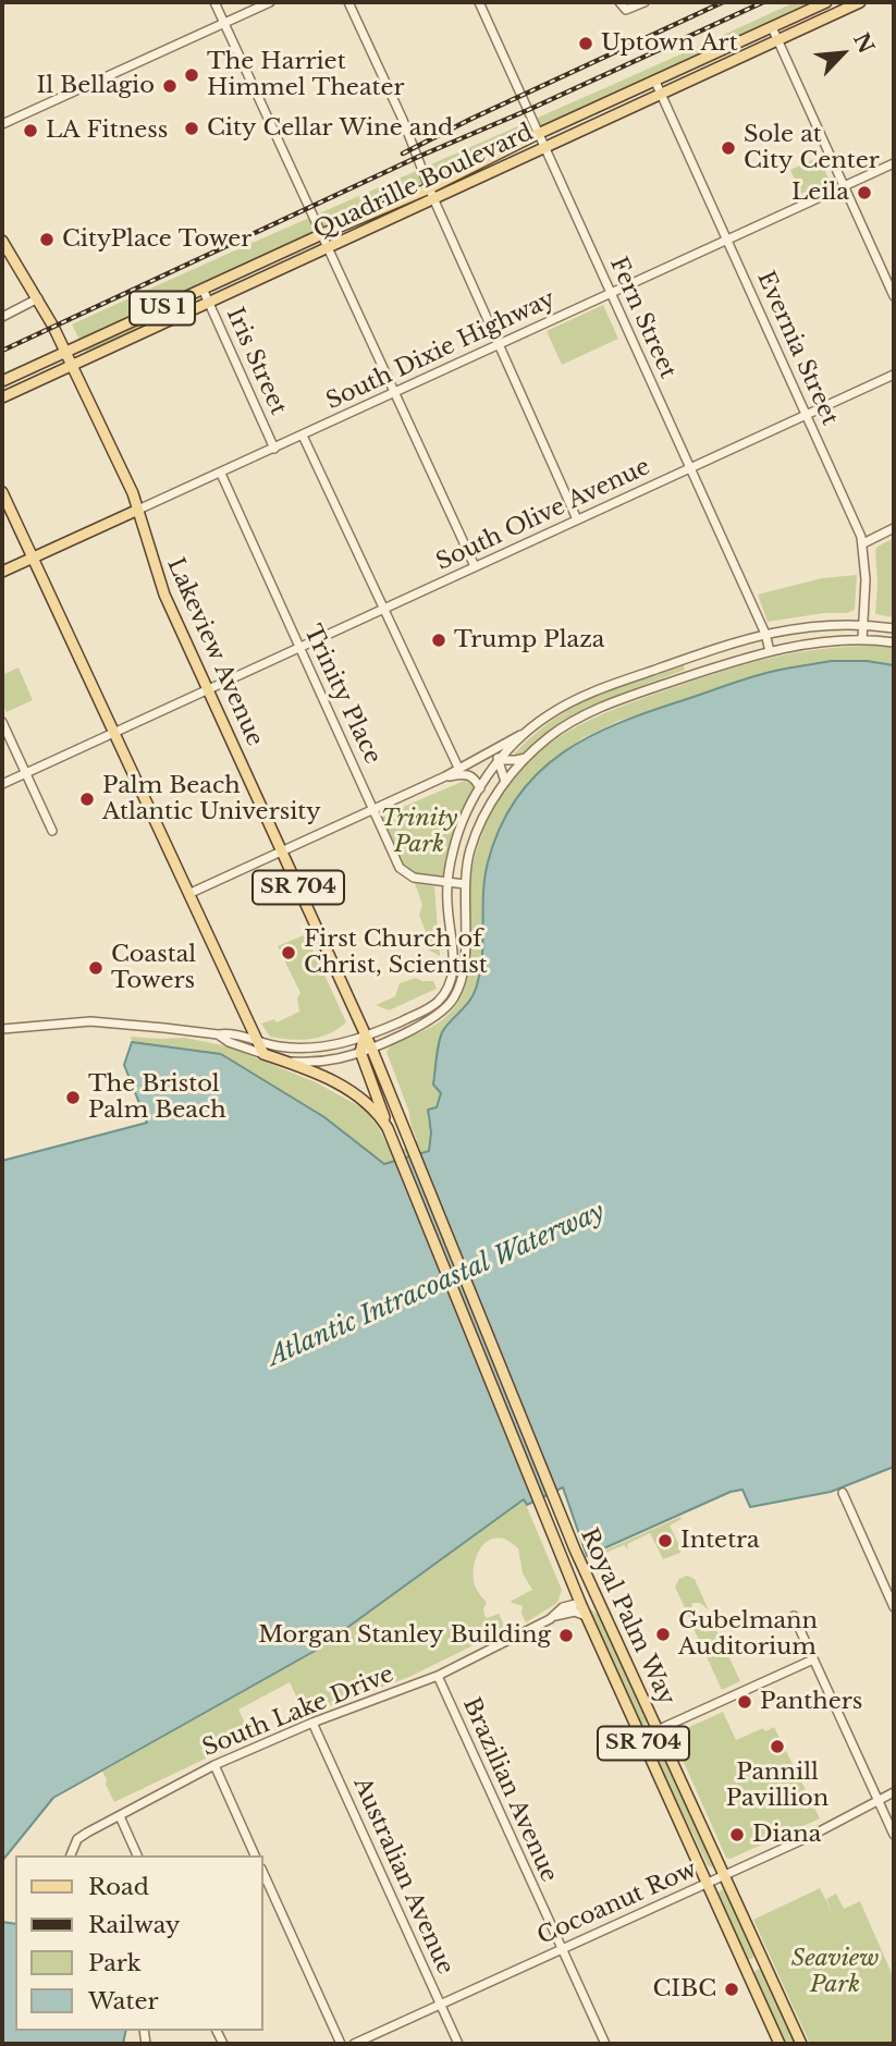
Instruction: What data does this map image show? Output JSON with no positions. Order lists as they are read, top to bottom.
{
  "streets": {
    "main road": [
      "Quadrille Boulevard",
      "US 1",
      "South Dixie Highway",
      "Lakeview Avenue",
      "SR 704",
      "Royal Palm Way"
    ],
    "street": [
      "Fern Street",
      "Evernia Street",
      "Iris Street",
      "South Olive Avenue",
      "Trinity Place",
      "South Lake Drive",
      "Brazilian Avenue",
      "Australian Avenue",
      "Cocoanut Row"
    ]
  },
  "crossings": [
    ["Quadrille Boulevard", "Fern Street"],
    ["Quadrille Boulevard", "Evernia Street"],
    ["Quadrille Boulevard", "Iris Street"],
    ["Quadrille Boulevard", "Lakeview Avenue"],
    ["Fern Street", "South Dixie Highway"],
    ["Fern Street", "South Olive Avenue"],
    ["Evernia Street", "South Dixie Highway"],
    ["Evernia Street", "South Olive Avenue"],
    ["South Dixie Highway", "Iris Street"],
    ["South Dixie Highway", "Lakeview Avenue"],
    ["South Dixie Highway", "Trinity Place"],
    ["South Olive Avenue", "Lakeview Avenue"],
    ["South Olive Avenue", "Trinity Place"],
    ["Lakeview Avenue", "Royal Palm Way"],
    ["SR 704", "Royal Palm Way"],
    ["Royal Palm Way", "South Lake Drive"],
    ["Royal Palm Way", "Cocoanut Row"],
    ["South Lake Drive", "Brazilian Avenue"],
    ["South Lake Drive", "Australian Avenue"],
    ["Brazilian Avenue", "Cocoanut Row"],
    ["Australian Avenue", "Cocoanut Row"]
  ],
  "water": ["Atlantic Intracoastal Waterway"],
  "parks": ["Trinity Park", "Seaview Park"],
  "places": [
    "Uptown Art",
    "The Harriet Himmel Theater",
    "Il Bellagio",
    "City Cellar Wine and",
    "LA Fitness",
    "Sole at City Center",
    "Leila",
    "CityPlace Tower",
    "Trump Plaza",
    "Palm Beach Atlantic University",
    "First Church of Christ, Scientist",
    "Coastal Towers",
    "The Bristol Palm Beach",
    "Intetra",
    "Gubelmann Auditorium",
    "Morgan Stanley Building",
    "Panthers",
    "Pannill Pavillion",
    "Diana",
    "CIBC"
  ],
  "legend": [
    "Road",
    "Railway",
    "Park",
    "Water"
  ],
  "north": "top right"
}
